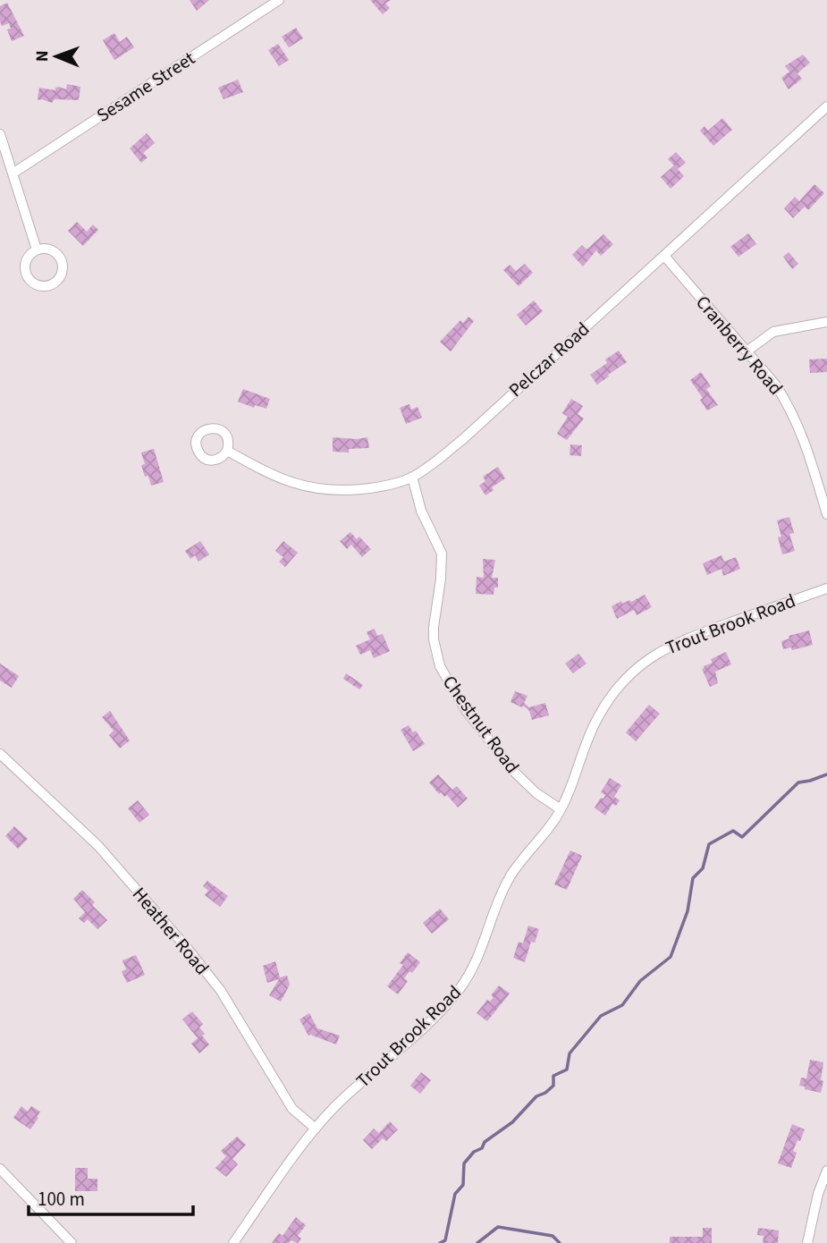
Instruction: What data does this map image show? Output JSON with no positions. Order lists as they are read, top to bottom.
{
  "streets": {
    "street": [
      "Sesame Street",
      "Cranberry Road",
      "Pelczar Road",
      "Trout Brook Road",
      "Chestnut Road",
      "Heather Road"
    ]
  },
  "crossings": [
    ["Cranberry Road", "Pelczar Road"],
    ["Pelczar Road", "Chestnut Road"],
    ["Trout Brook Road", "Chestnut Road"],
    ["Trout Brook Road", "Heather Road"]
  ],
  "scale_bar": "100 m",
  "north": "left"
}
